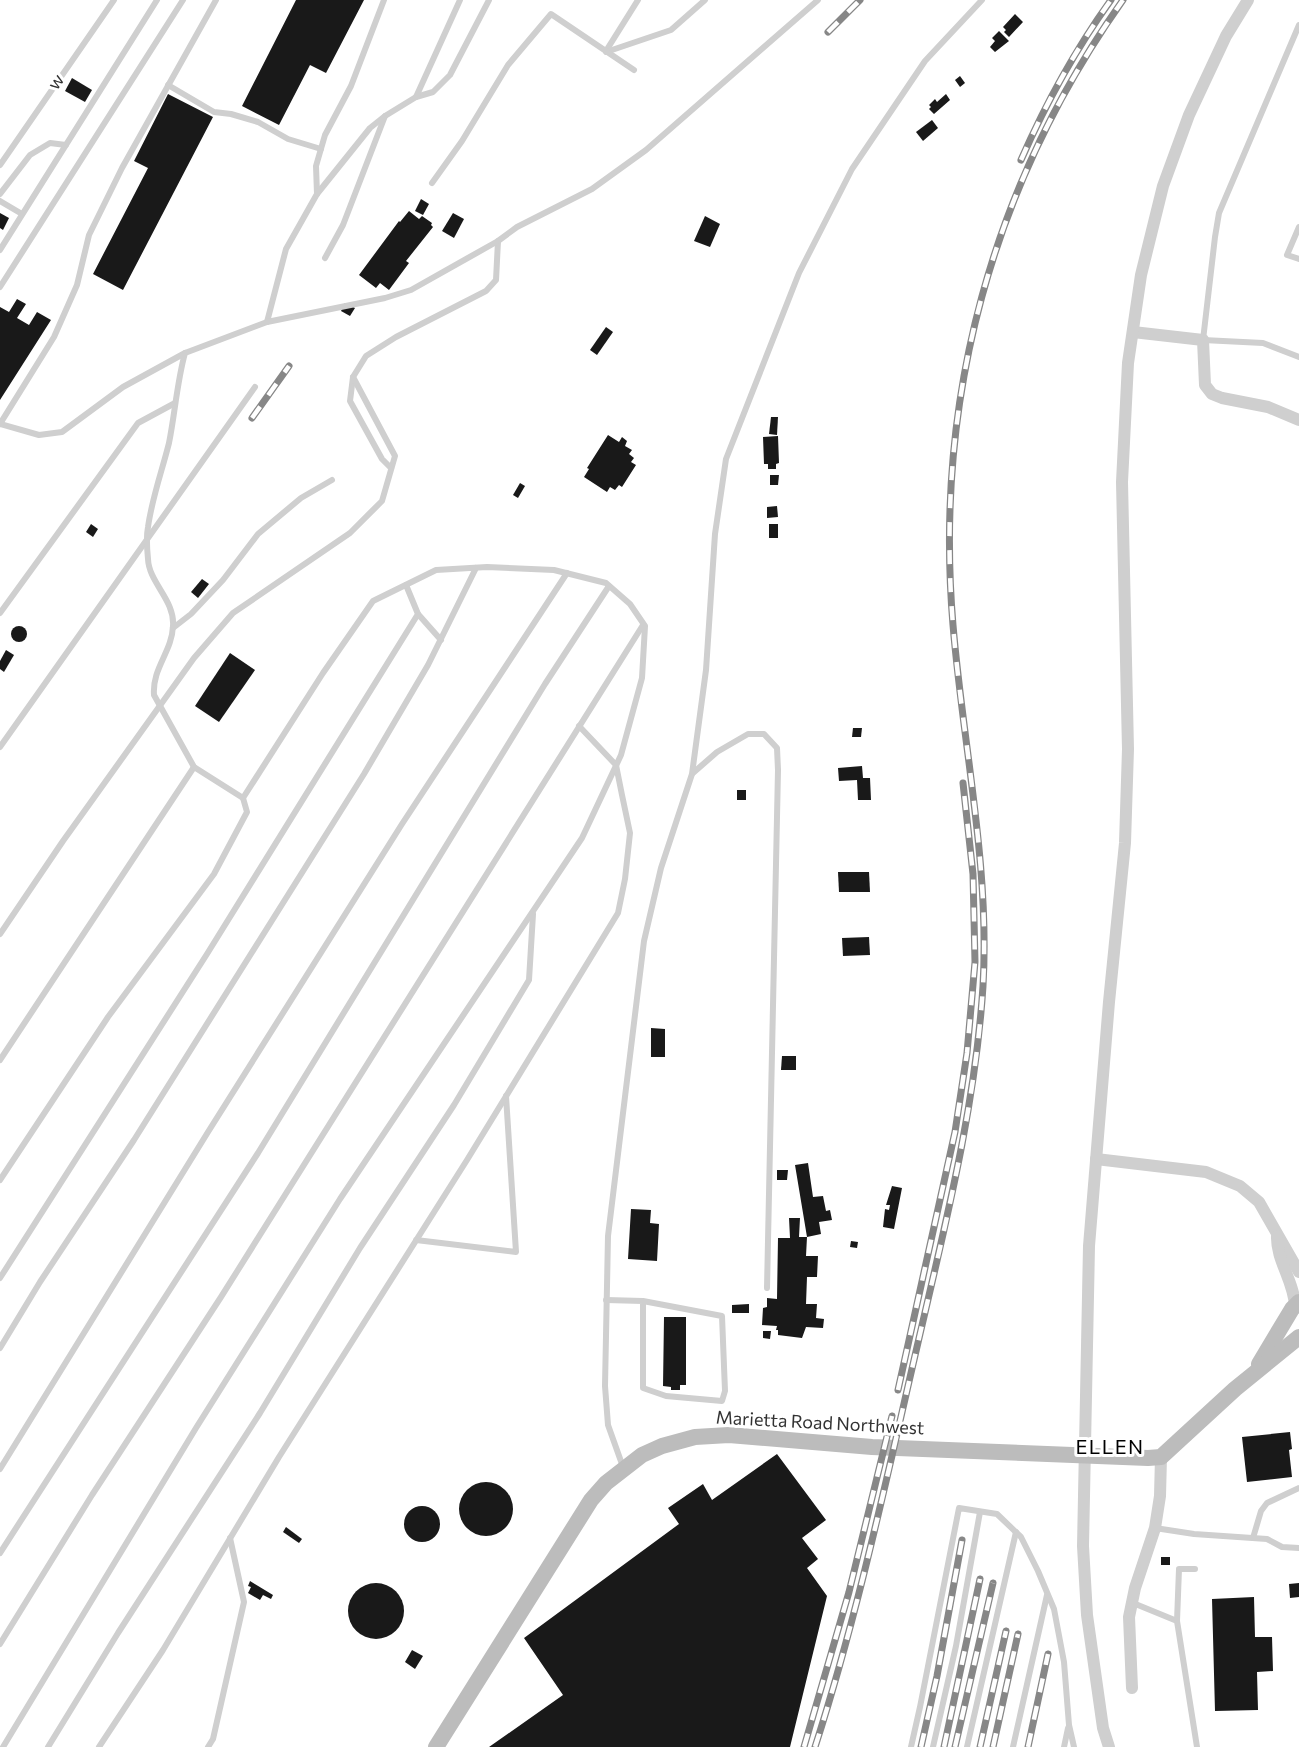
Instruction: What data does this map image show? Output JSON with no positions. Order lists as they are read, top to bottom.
{
  "streets": {
    "street": ["Marietta Road Northwest"],
    "lane": ["w"]
  },
  "districts": ["ELLEN"]
}
